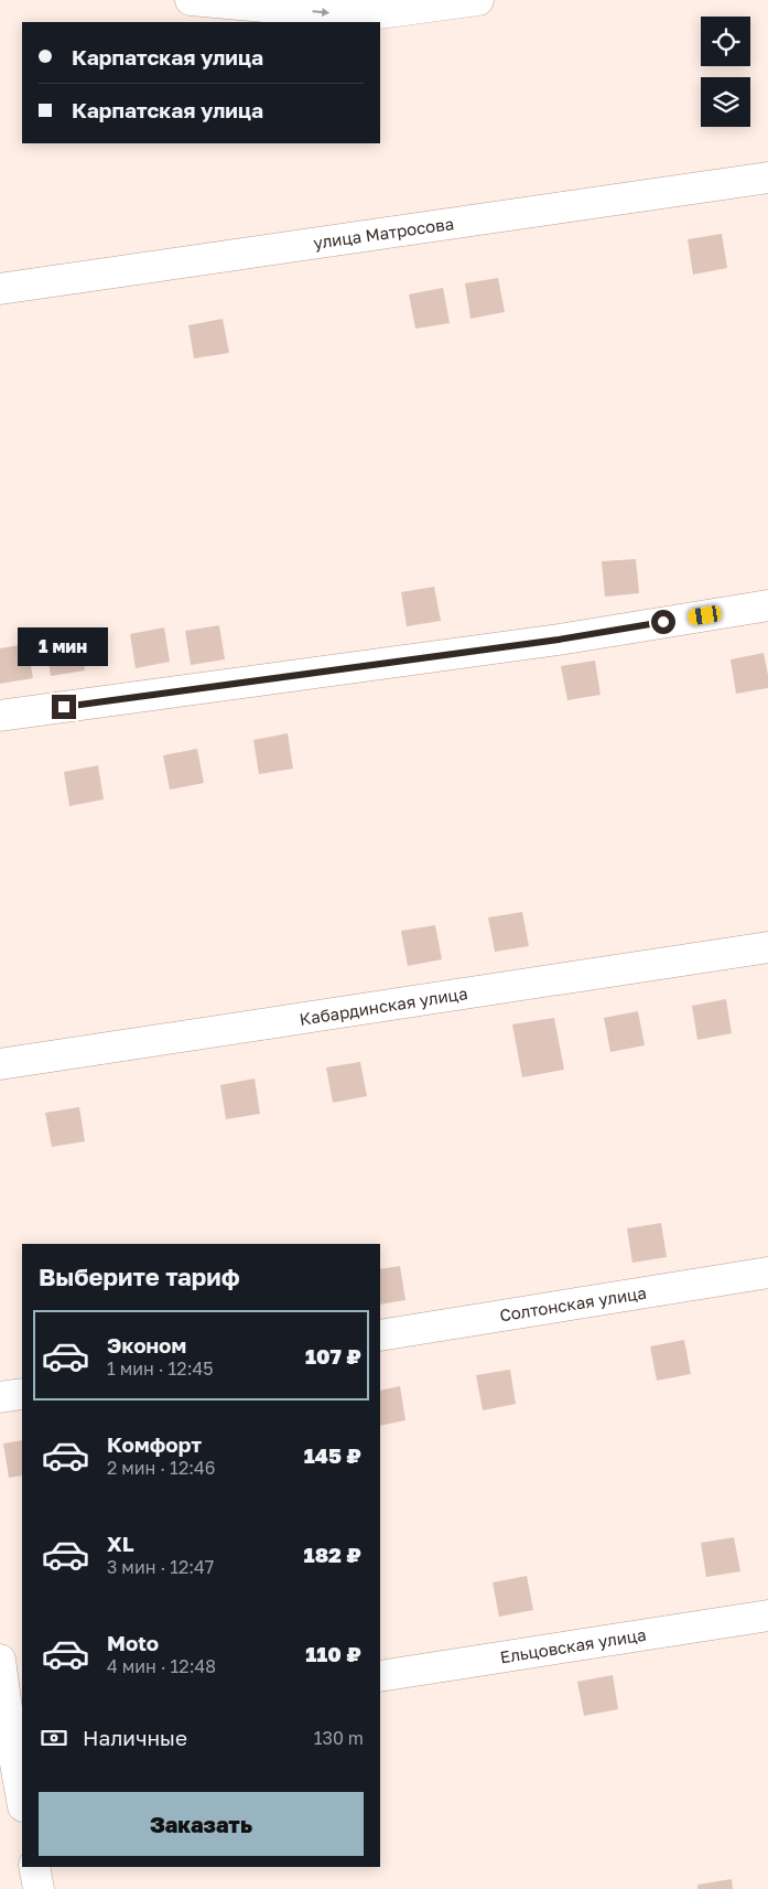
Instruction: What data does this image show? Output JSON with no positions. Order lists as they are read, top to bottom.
{
  "streets": {
    "street": [
      "улица Матросова",
      "Кабардинская улица",
      "Солтонская улица",
      "Ельцовская улица"
    ]
  },
  "page": {
    "banner": ["Карпатская улица", "Карпатская улица"],
    "bubble": "1 мин",
    "heading": "Выберите тариф",
    "list": [
      {
        "name": "Эконом",
        "note": "1 мин · 12:45",
        "value": "107 ₽"
      },
      {
        "name": "Комфорт",
        "note": "2 мин · 12:46",
        "value": "145 ₽"
      },
      {
        "name": "XL",
        "note": "3 мин · 12:47",
        "value": "182 ₽"
      },
      {
        "name": "Moto",
        "note": "4 мин · 12:48",
        "value": "110 ₽"
      }
    ],
    "pay": ["Наличные", "130 m"],
    "buttons": "Заказать"
  }
}
